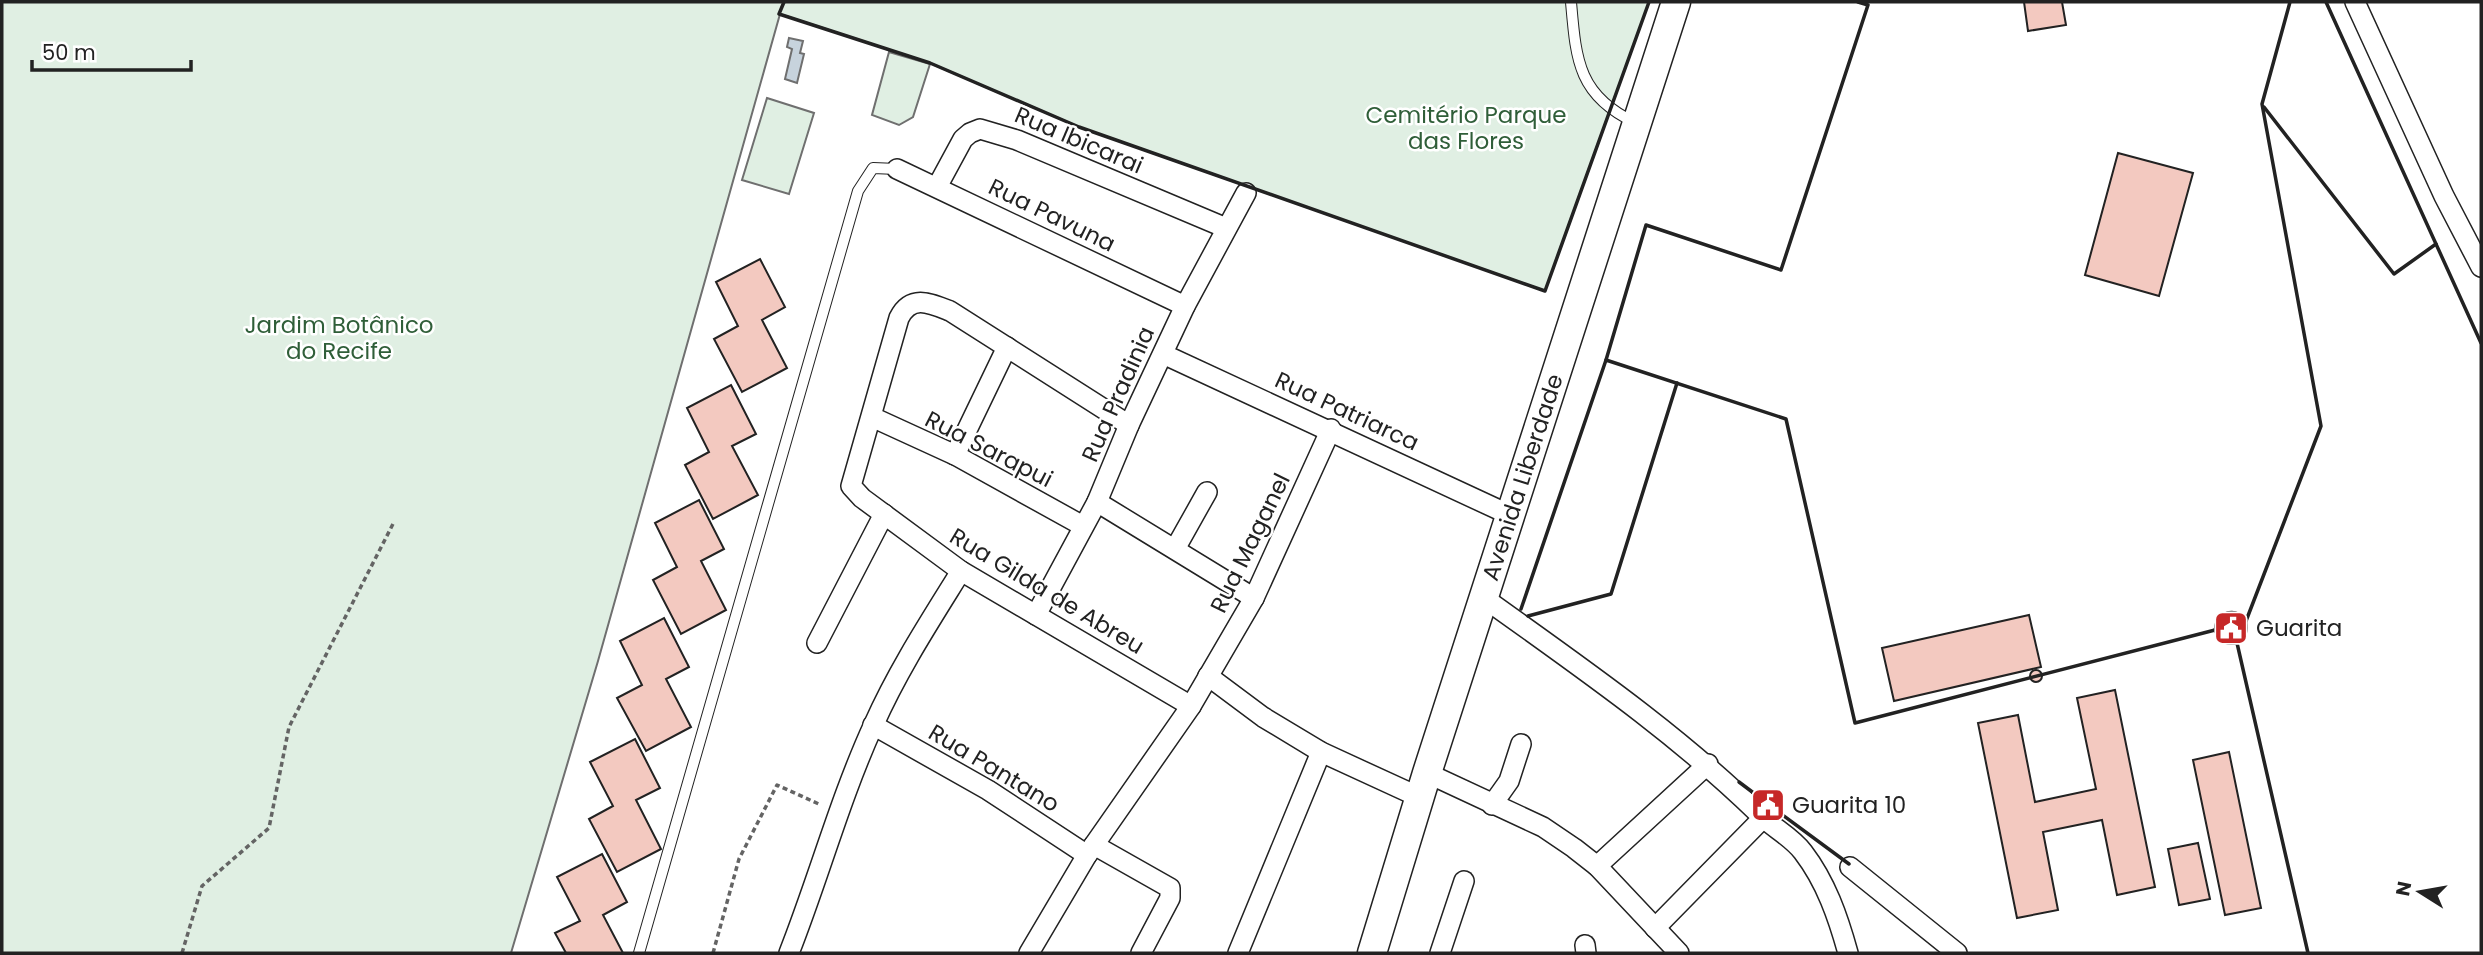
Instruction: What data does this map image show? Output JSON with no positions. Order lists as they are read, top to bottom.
{
  "streets": {
    "main road": ["Avenida Liberdade"],
    "street": [
      "Rua Ibicarai",
      "Rua Pavuna",
      "Rua Pradinia",
      "Rua Patriarca",
      "Rua Sarapui",
      "Rua Maganel",
      "Rua Gilda de Abreu",
      "Rua Pantano"
    ]
  },
  "crossings": [
    ["Rua Ibicarai", "Rua Pavuna"],
    ["Rua Ibicarai", "Rua Pradinia"],
    ["Rua Pavuna", "Rua Pradinia"],
    ["Rua Pradinia", "Rua Patriarca"],
    ["Rua Pradinia", "Rua Sarapui"],
    ["Rua Pradinia", "Rua Gilda de Abreu"],
    ["Rua Patriarca", "Avenida Liberdade"],
    ["Rua Patriarca", "Rua Maganel"],
    ["Rua Sarapui", "Rua Gilda de Abreu"],
    ["Rua Maganel", "Rua Gilda de Abreu"],
    ["Rua Maganel", "Rua Pantano"]
  ],
  "parks": ["Cemitério Parque das Flores", "Jardim Botânico do Recife"],
  "places": {
    "public building": ["Guarita", "Guarita 10"]
  },
  "scale_bar": "50 m",
  "north": "left"
}
